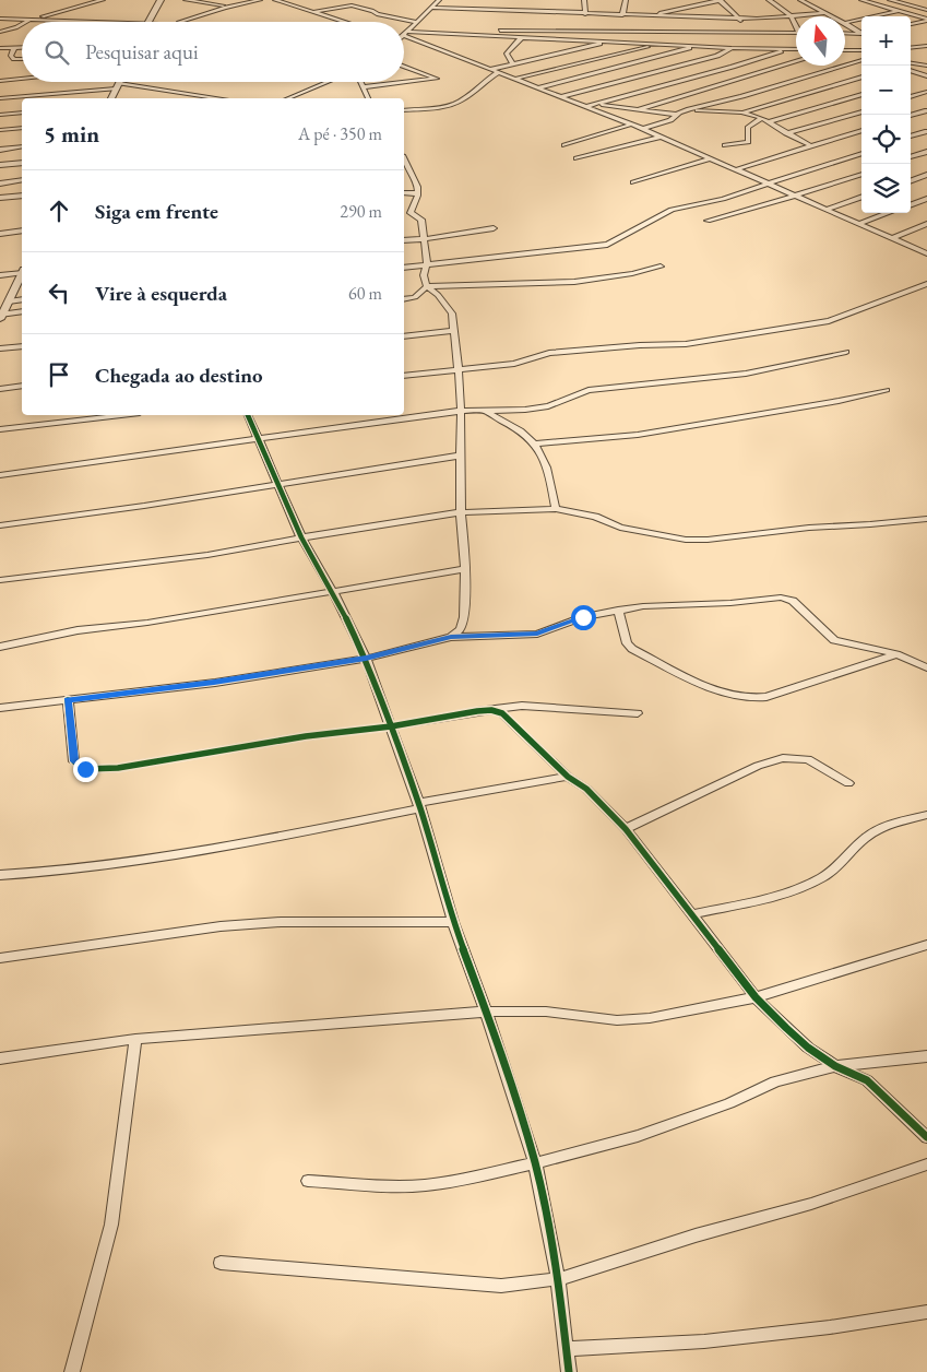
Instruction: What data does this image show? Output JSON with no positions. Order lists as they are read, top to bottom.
{
  "north": "top",
  "page": {
    "map_buttons": ["+", "−"],
    "search": "Pesquisar aqui",
    "heading": ["5 min", "A pé · 350 m"],
    "list": [
      ["Siga em frente", "290 m"],
      ["Vire à esquerda", "60 m"],
      "Chegada ao destino"
    ]
  }
}
